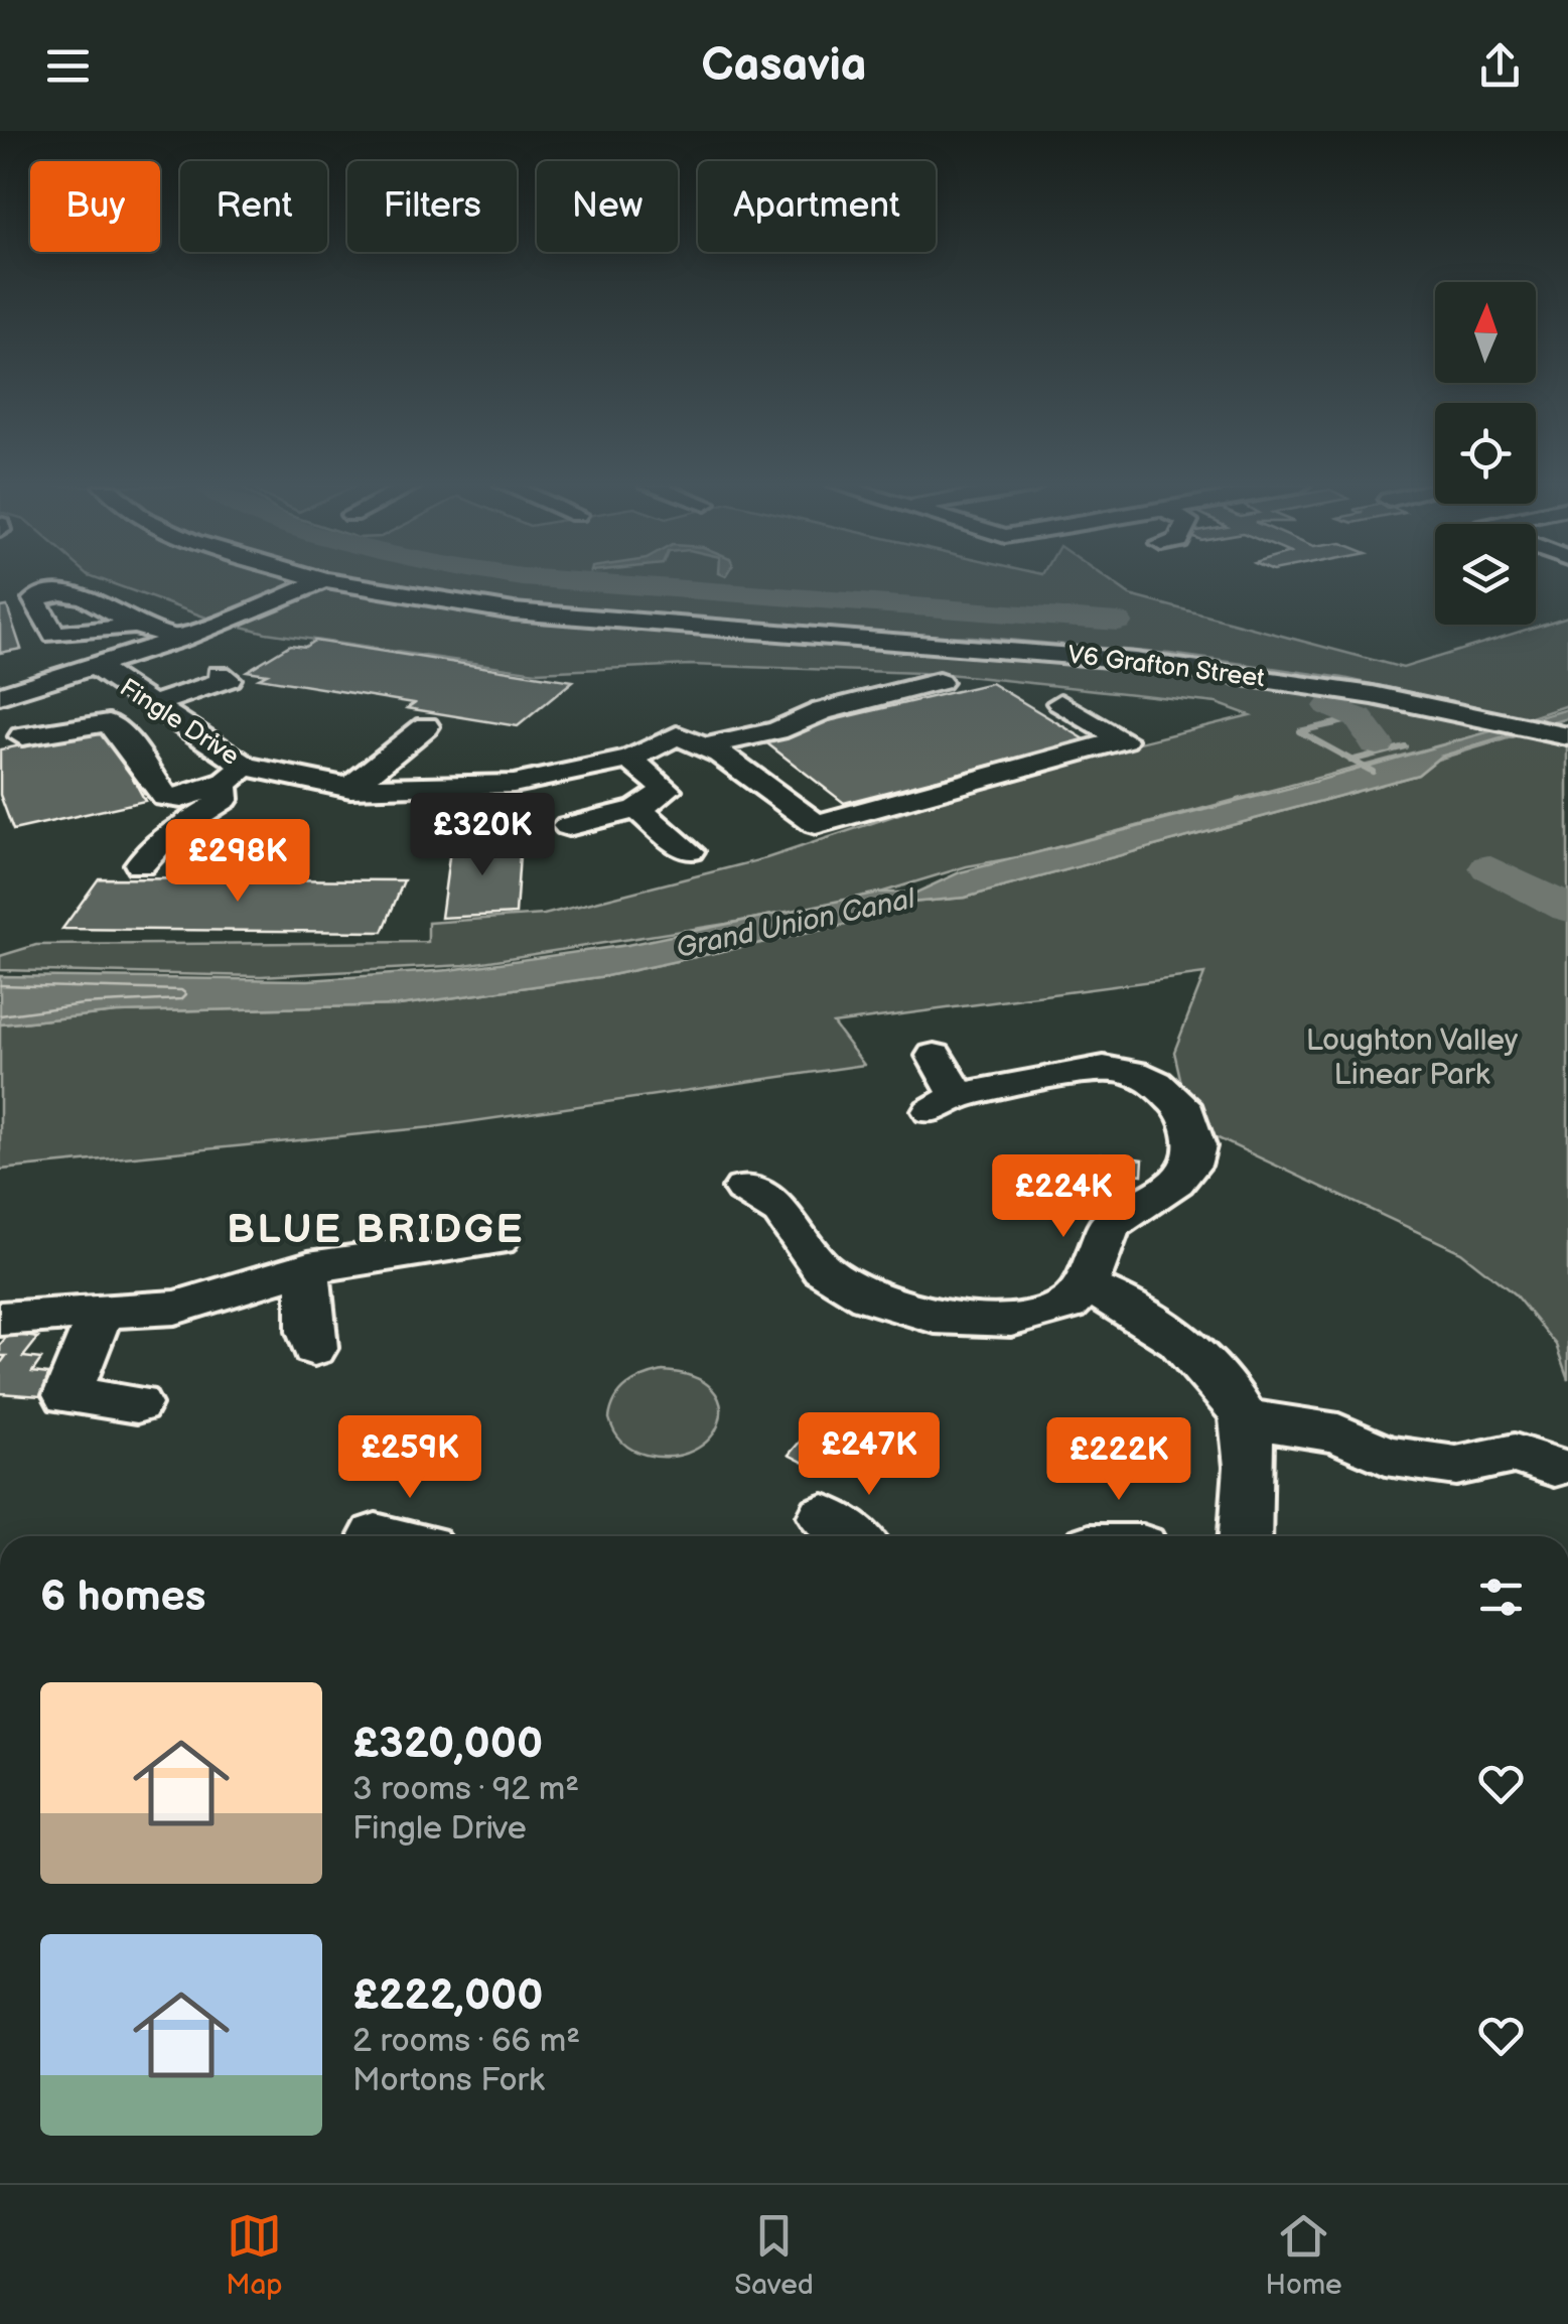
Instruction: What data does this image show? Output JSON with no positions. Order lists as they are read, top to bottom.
{
  "streets": {
    "street": ["V6 Grafton Street", "Fingle Drive"]
  },
  "districts": ["BLUE BRIDGE"],
  "water": ["Grand Union Canal"],
  "parks": ["Loughton Valley Linear Park"],
  "north": "top",
  "page": {
    "header": "Casavia",
    "chip": [
      "Buy",
      "Rent",
      "Filters",
      "New",
      "Apartment"
    ],
    "price": [
      "£320K",
      "£298K",
      "£224K",
      "£247K",
      "£259K",
      "£222K"
    ],
    "heading": "6 homes",
    "list": [
      {
        "name": "£320,000",
        "note": "3 rooms · 92 m² · Fingle Drive"
      },
      {
        "name": "£222,000",
        "note": "2 rooms · 66 m² · Mortons Fork"
      }
    ],
    "tabs": ["Map", "Saved", "Home"]
  }
}
